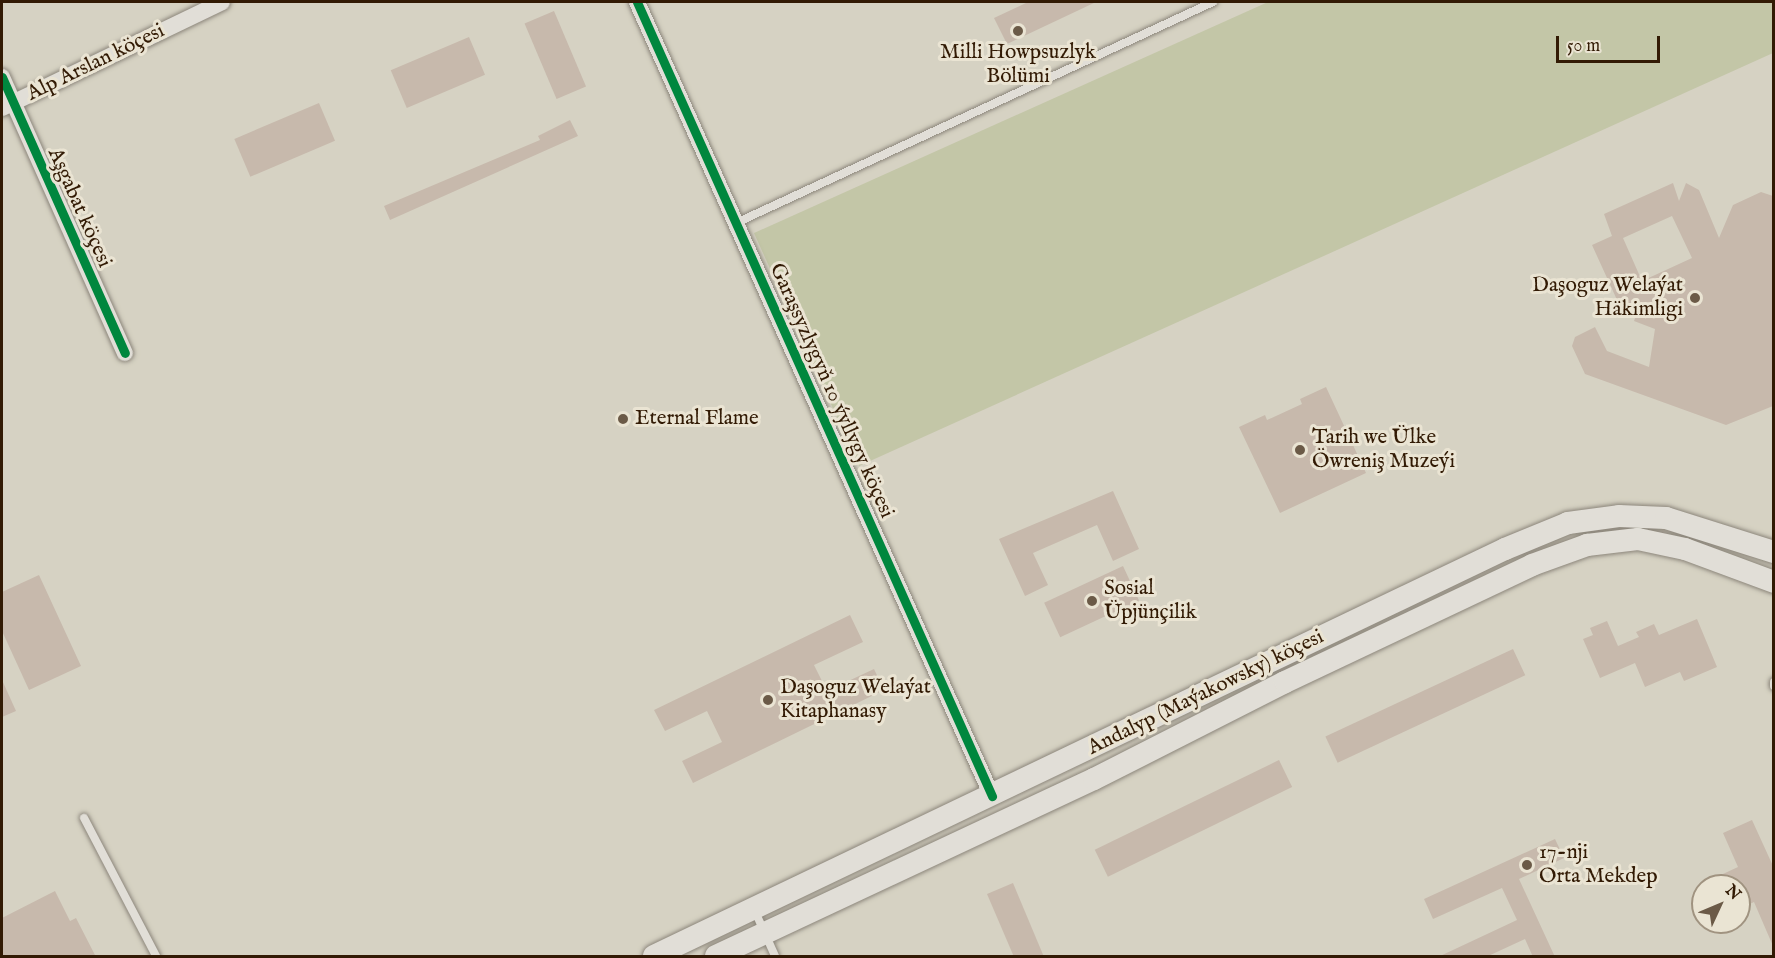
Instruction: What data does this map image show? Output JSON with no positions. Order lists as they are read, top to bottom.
{
  "streets": {
    "main road": ["Andalyp (Maýakowsky) köçesi"],
    "street": ["Alp Arslan köçesi", "Aşgabat köçesi", "Garaşsyzlygyň 10 ýyllygy köçesi"]
  },
  "crossings": [
    ["Alp Arslan köçesi", "Aşgabat köçesi"],
    ["Garaşsyzlygyň 10 ýyllygy köçesi", "Andalyp (Maýakowsky) köçesi"]
  ],
  "places": [
    "Milli Howpsuzlyk Bölümi",
    "Daşoguz Welaýat Häkimligi",
    "Eternal Flame",
    "Tarih we Ülke Öwreniş Muzeýi",
    "Sosial Üpjünçilik",
    "Daşoguz Welaýat Kitaphanasy",
    "17-nji Orta Mekdep"
  ],
  "scale_bar": "50 m",
  "north": "top right"
}
